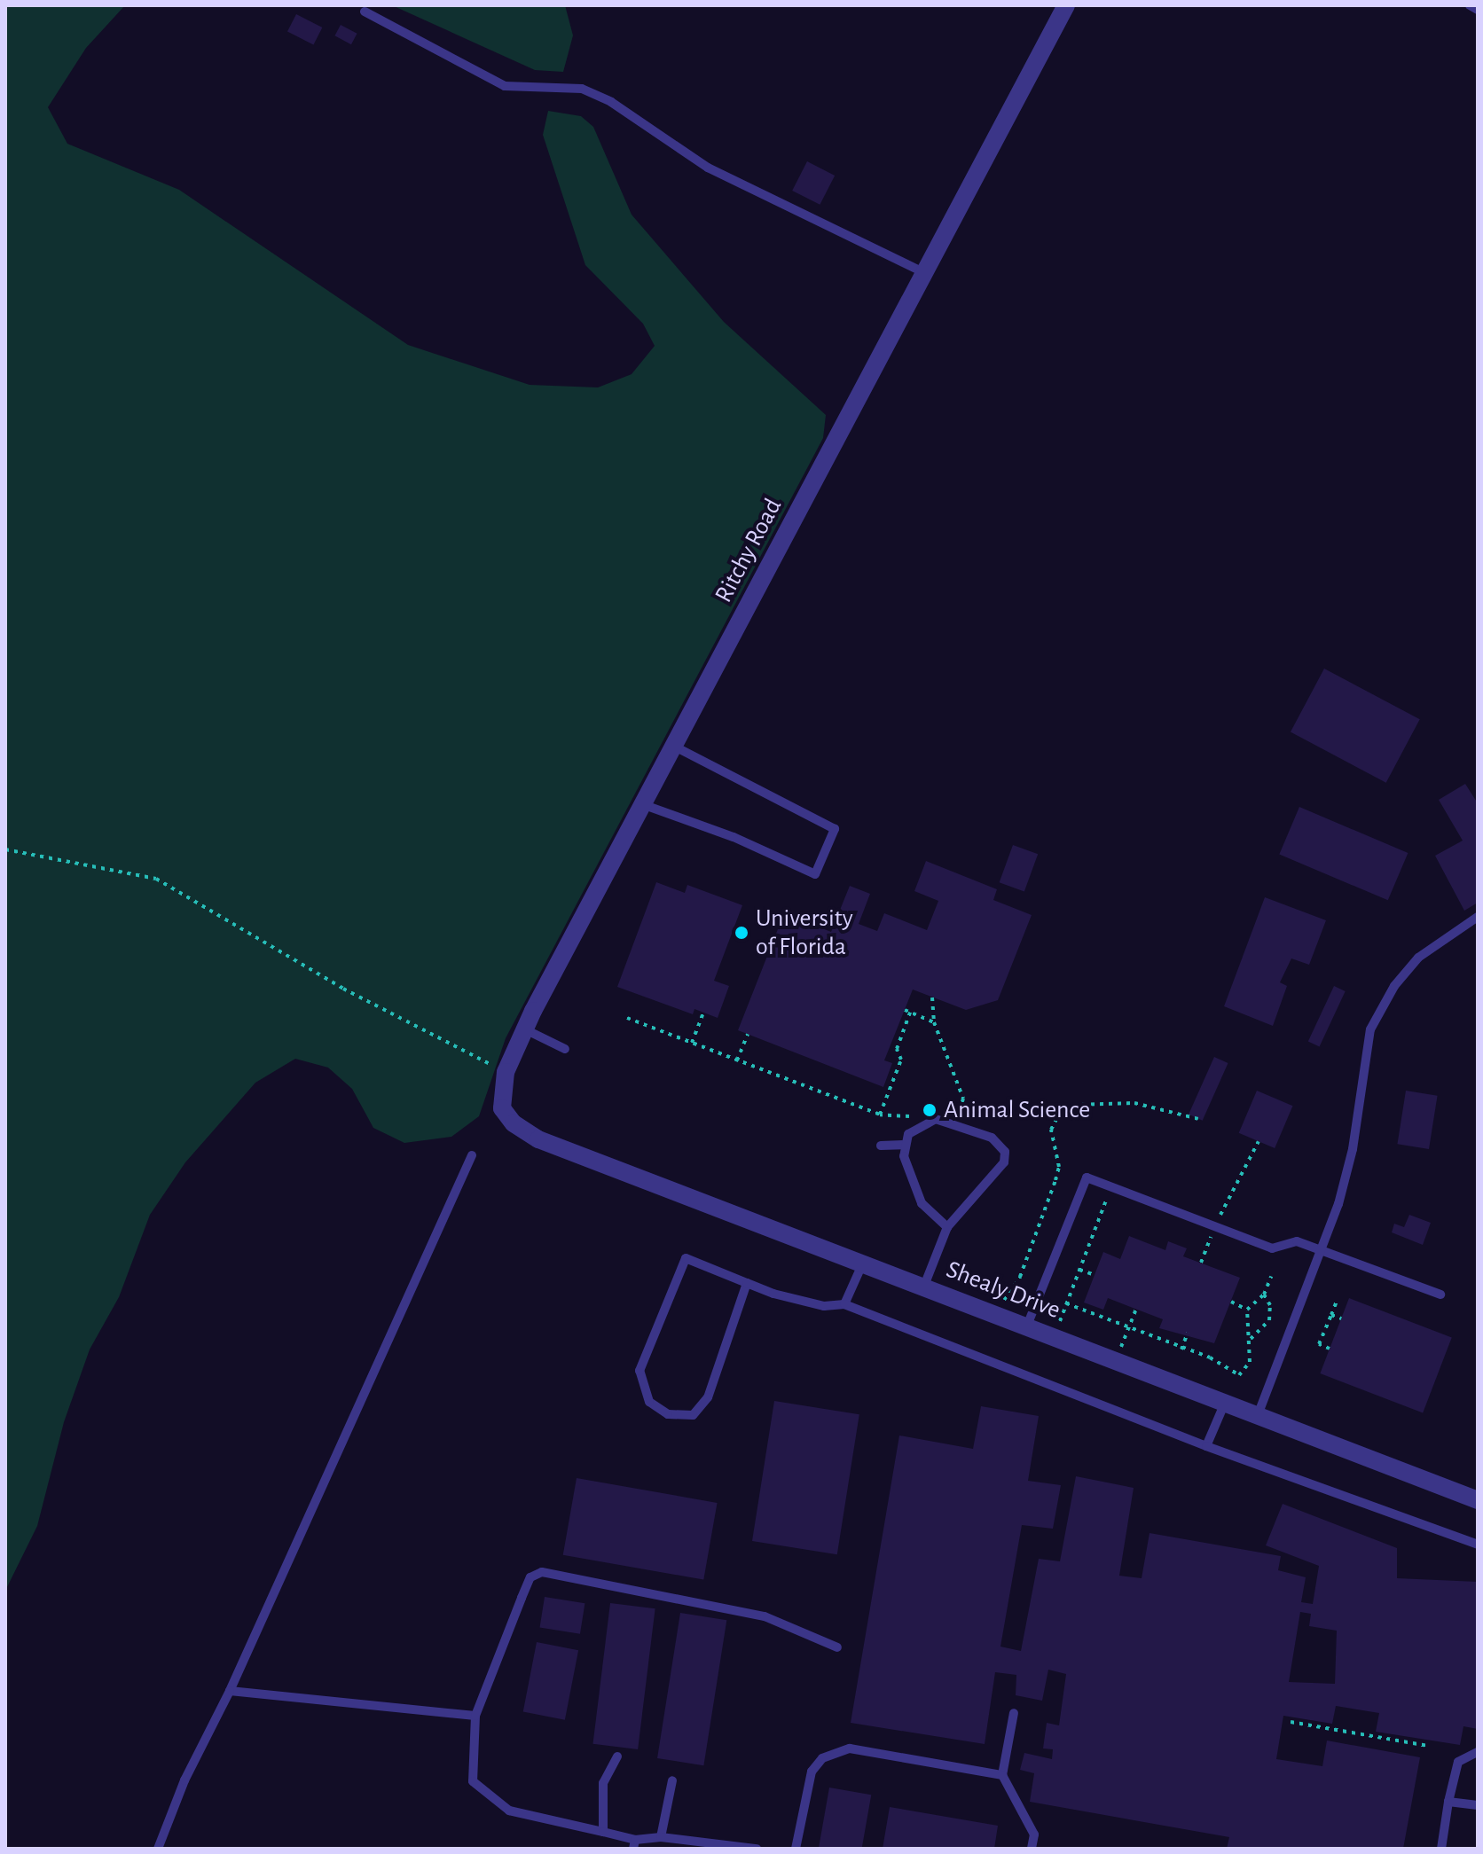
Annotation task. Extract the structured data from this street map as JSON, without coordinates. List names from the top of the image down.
{
  "streets": {
    "street": ["Ritchy Road", "Shealy Drive"]
  },
  "crossings": [
    ["Ritchy Road", "Shealy Drive"]
  ],
  "places": ["University of Florida", "Animal Science"]
}
